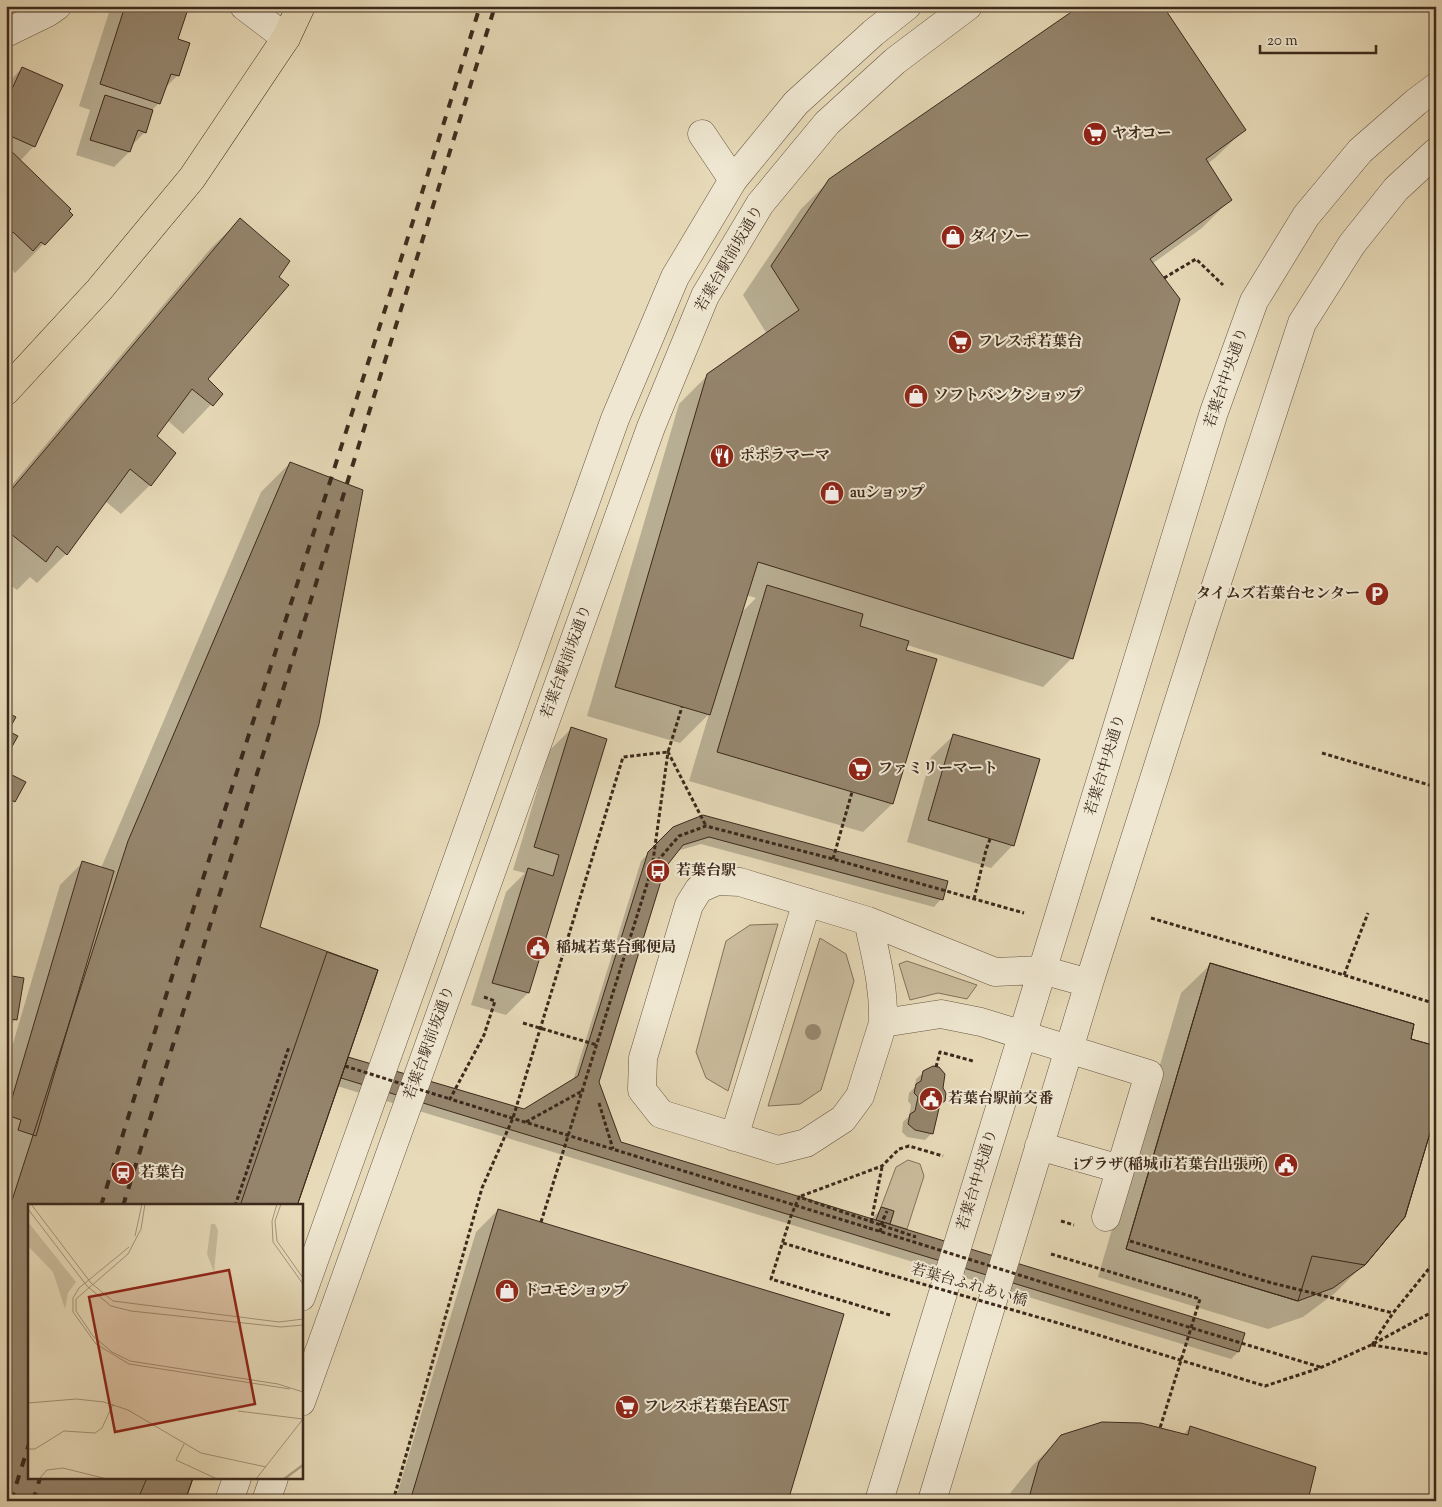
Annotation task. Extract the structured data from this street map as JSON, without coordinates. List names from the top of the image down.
{
  "streets": {
    "street": ["若葉台駅前坂通り", "若葉台中央通り"],
    "path": ["若葉台ふれあい橋"]
  },
  "places": {
    "supermarket": [
      "ヤオコー",
      "フレスポ若葉台",
      "ファミリーマート",
      "フレスポ若葉台EAST"
    ],
    "shop": [
      "ダイソー",
      "ソフトバンクショップ",
      "auショップ",
      "ドコモショップ"
    ],
    "restaurant": ["ポポラマーマ"],
    "parking": ["タイムズ若葉台センター"],
    "bus stop": ["若葉台駅"],
    "public building": ["稲城若葉台郵便局", "若葉台駅前交番", "iプラザ(稲城市若葉台出張所)"],
    "station": ["若葉台"]
  },
  "scale_bar": "20 m"
}
